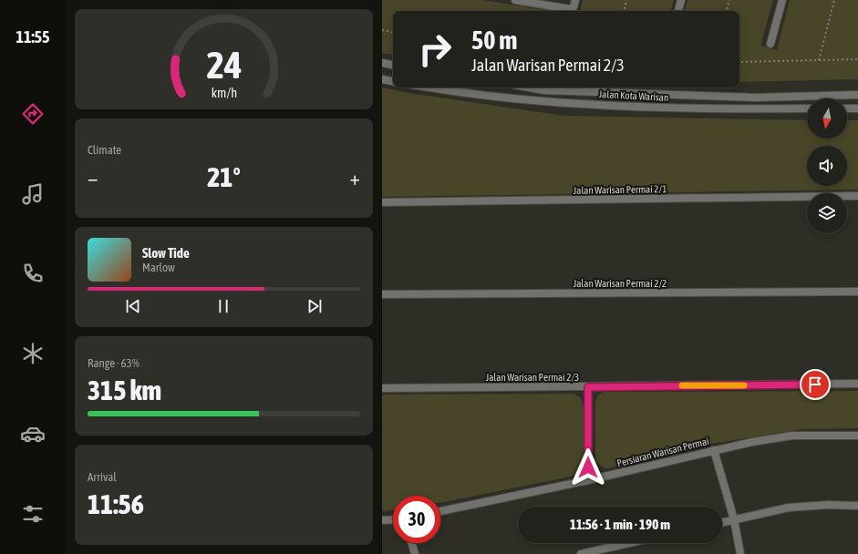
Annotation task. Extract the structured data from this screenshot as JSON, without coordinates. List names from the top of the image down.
{
  "streets": {
    "street": [
      "Jalan Kota Warisan",
      "Jalan Warisan Permai 2/1",
      "Jalan Warisan Permai 2/2",
      "Jalan Warisan Permai 2/3",
      "Persiaran Warisan Permai"
    ]
  },
  "north": "bottom",
  "page": {
    "tabs": "11:55",
    "turn": ["50 m", "Jalan Warisan Permai 2/3"],
    "tile": [
      "Climate",
      ["Range · 63%", "315 km"],
      ["Arrival", "11:56"]
    ],
    "heat": ["−", "21°", "+"],
    "song": ["Slow Tide", "Marlow"],
    "limit": "30",
    "trip": "11:56 · 1 min · 190 m",
    "gauge": ["24", "km/h"]
  }
}
